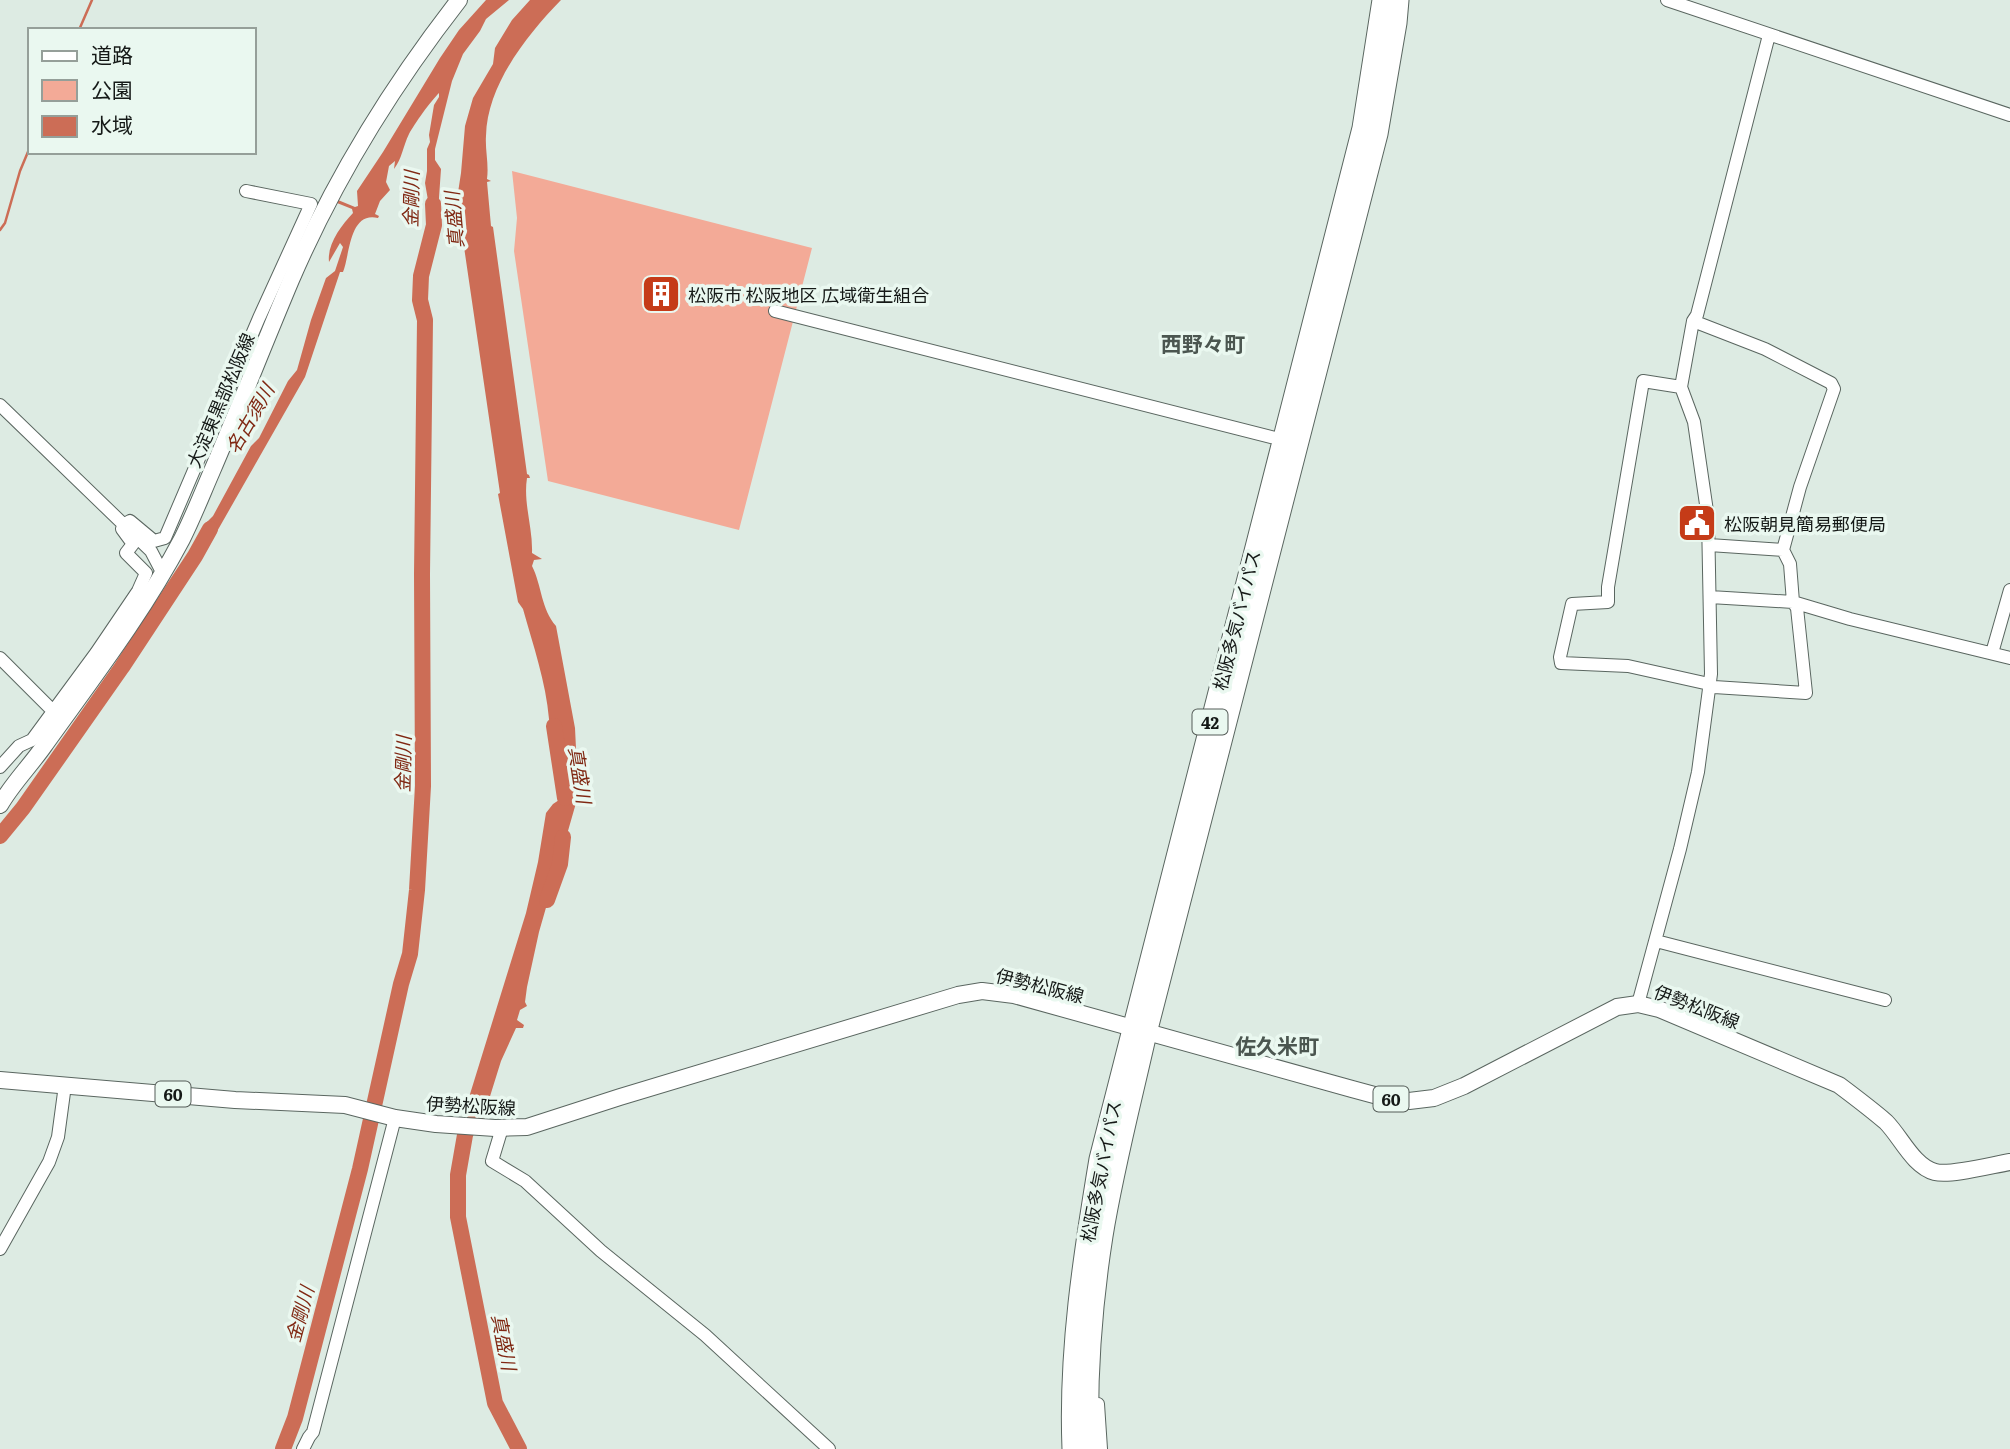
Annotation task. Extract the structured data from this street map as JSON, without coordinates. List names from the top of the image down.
{
  "streets": {
    "highway": ["松阪多気バイパス", "42"],
    "main road": ["大淀東黒部松阪線", "伊勢松阪線", "60"]
  },
  "crossings": [
    ["松阪多気バイパス", "伊勢松阪線"]
  ],
  "districts": ["西野々町", "佐久米町"],
  "water": ["金剛川", "真盛川", "名古須川"],
  "places": {
    "building": ["松阪市 松阪地区 広域衛生組合"],
    "public building": ["松阪朝見簡易郵便局"]
  },
  "legend": ["道路", "公園", "水域"]
}
